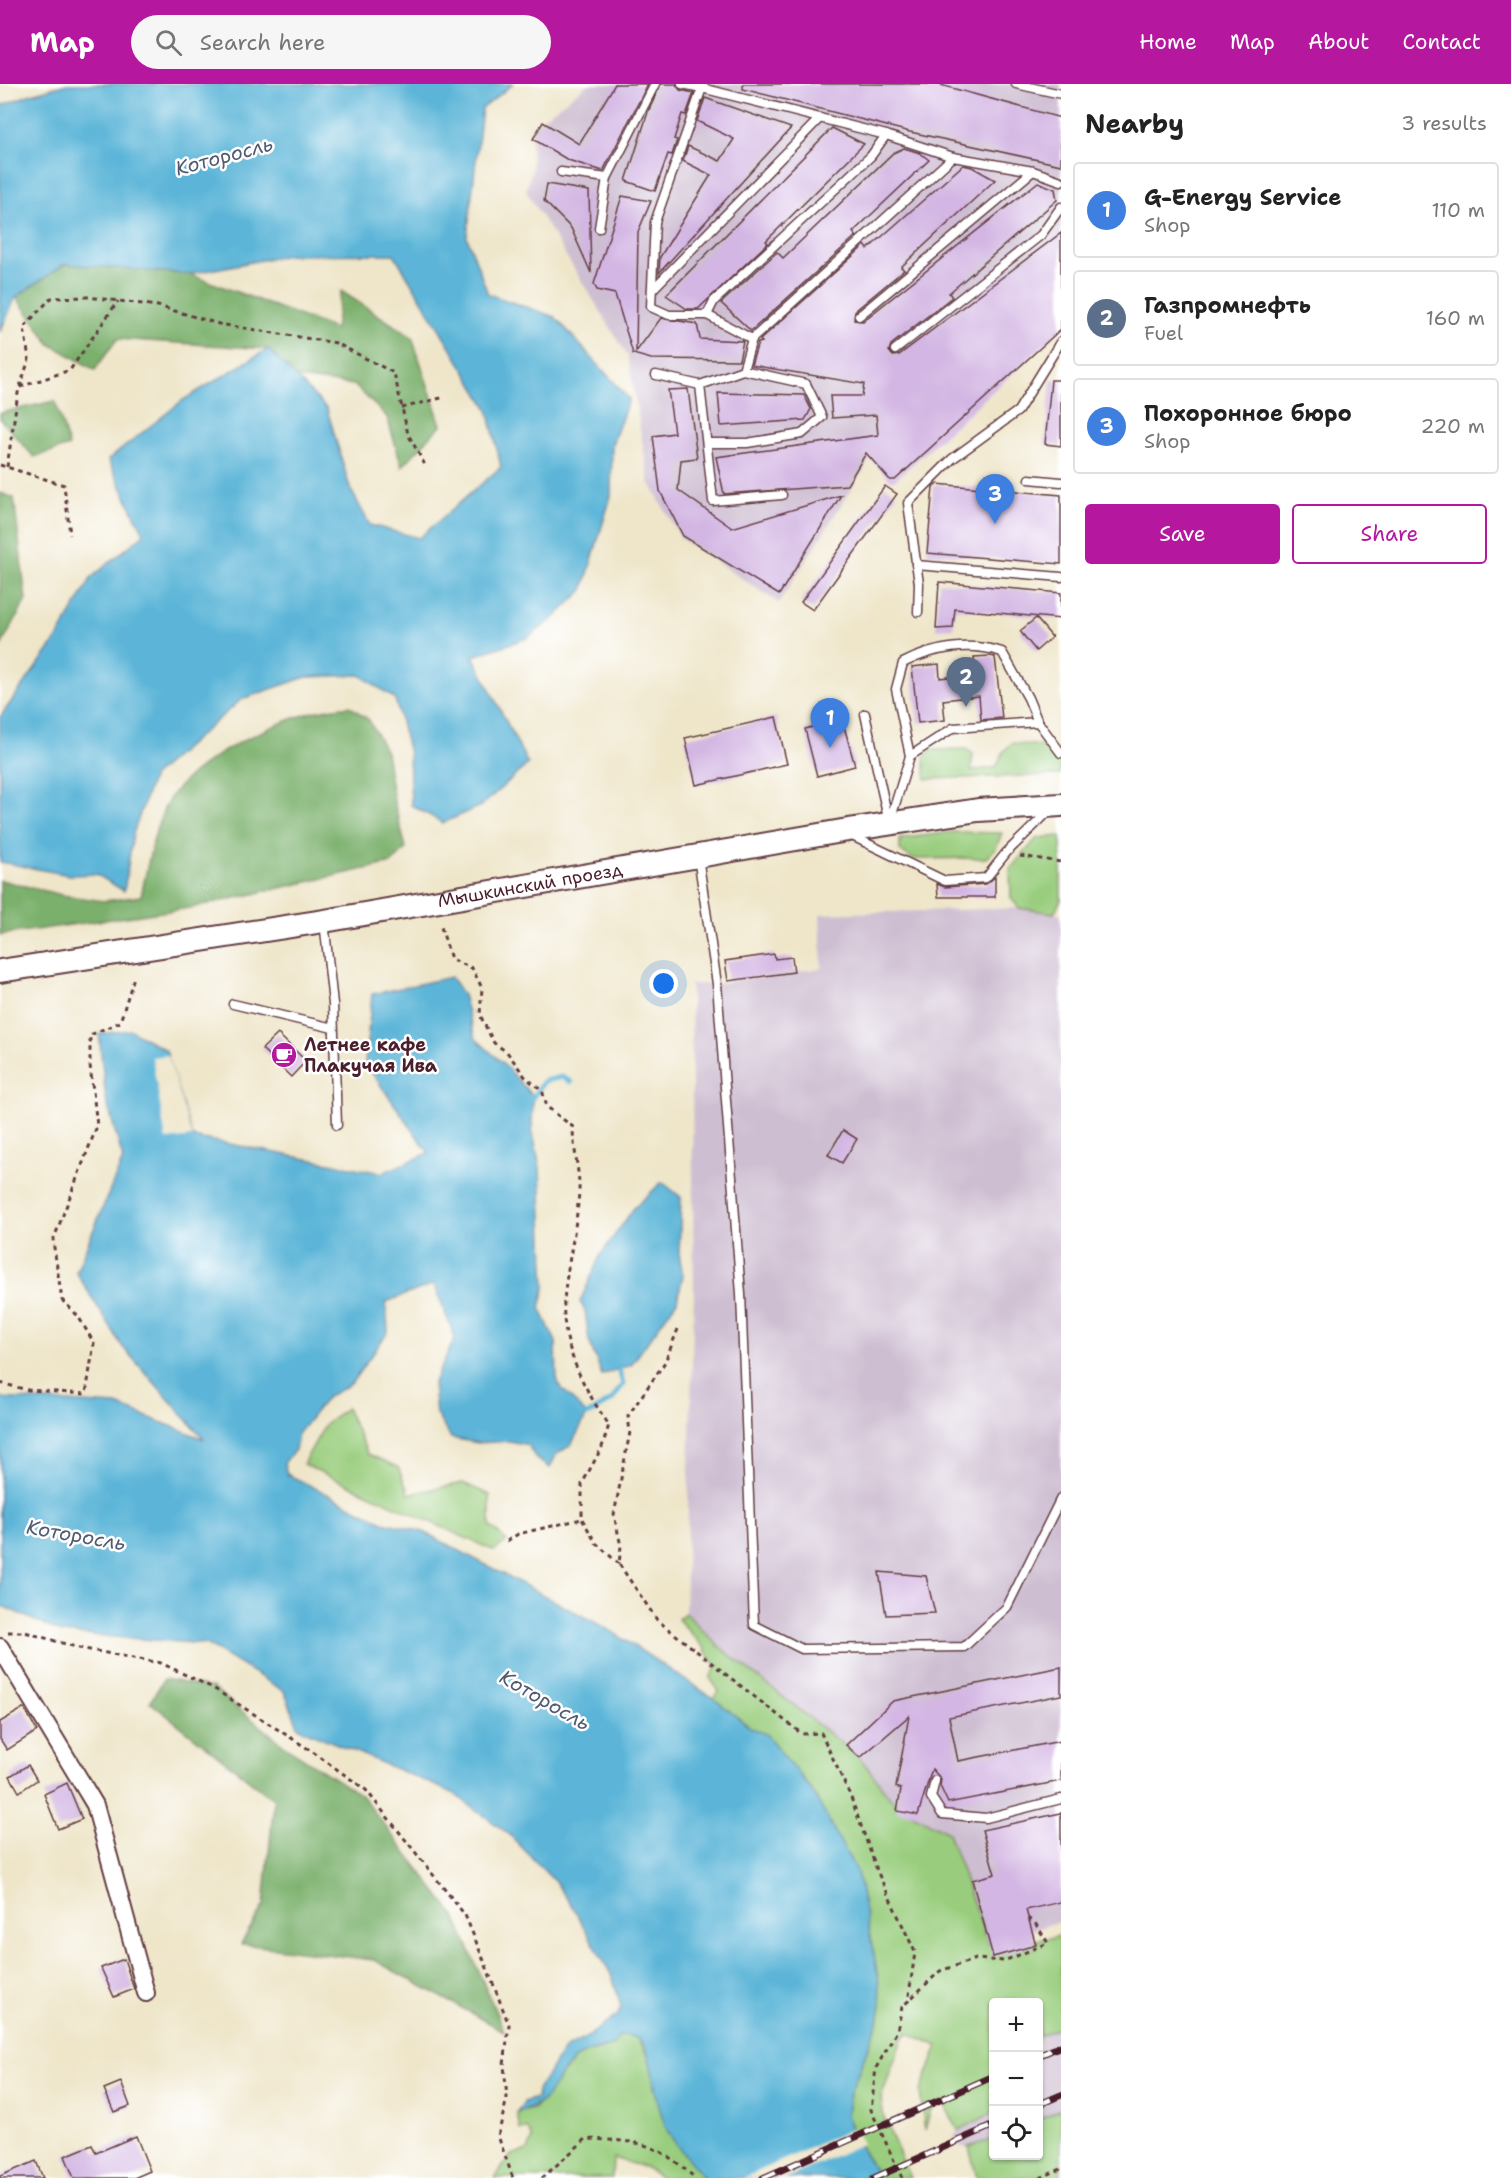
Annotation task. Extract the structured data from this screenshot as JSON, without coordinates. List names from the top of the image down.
{
  "streets": {
    "main road": ["Мышкинский проезд"]
  },
  "water": ["Которосль"],
  "places": {
    "cafe": ["Летнее кафе Плакучая Ива"]
  },
  "page": {
    "header": "Map",
    "search": "Search here",
    "nav": [
      "Home",
      "Map",
      "About",
      "Contact"
    ],
    "heading": ["Nearby", "3 results"],
    "list": [
      {
        "mark": "1",
        "name": "G-Energy Service",
        "note": "Shop",
        "value": "110 m"
      },
      {
        "mark": "2",
        "name": "Газпромнефть",
        "note": "Fuel",
        "value": "160 m"
      },
      {
        "mark": "3",
        "name": "Похоронное бюро",
        "note": "Shop",
        "value": "220 m"
      }
    ],
    "pins": ["3", "2", "1"],
    "buttons": ["Save", "Share"],
    "map_buttons": ["+", "−"]
  }
}
